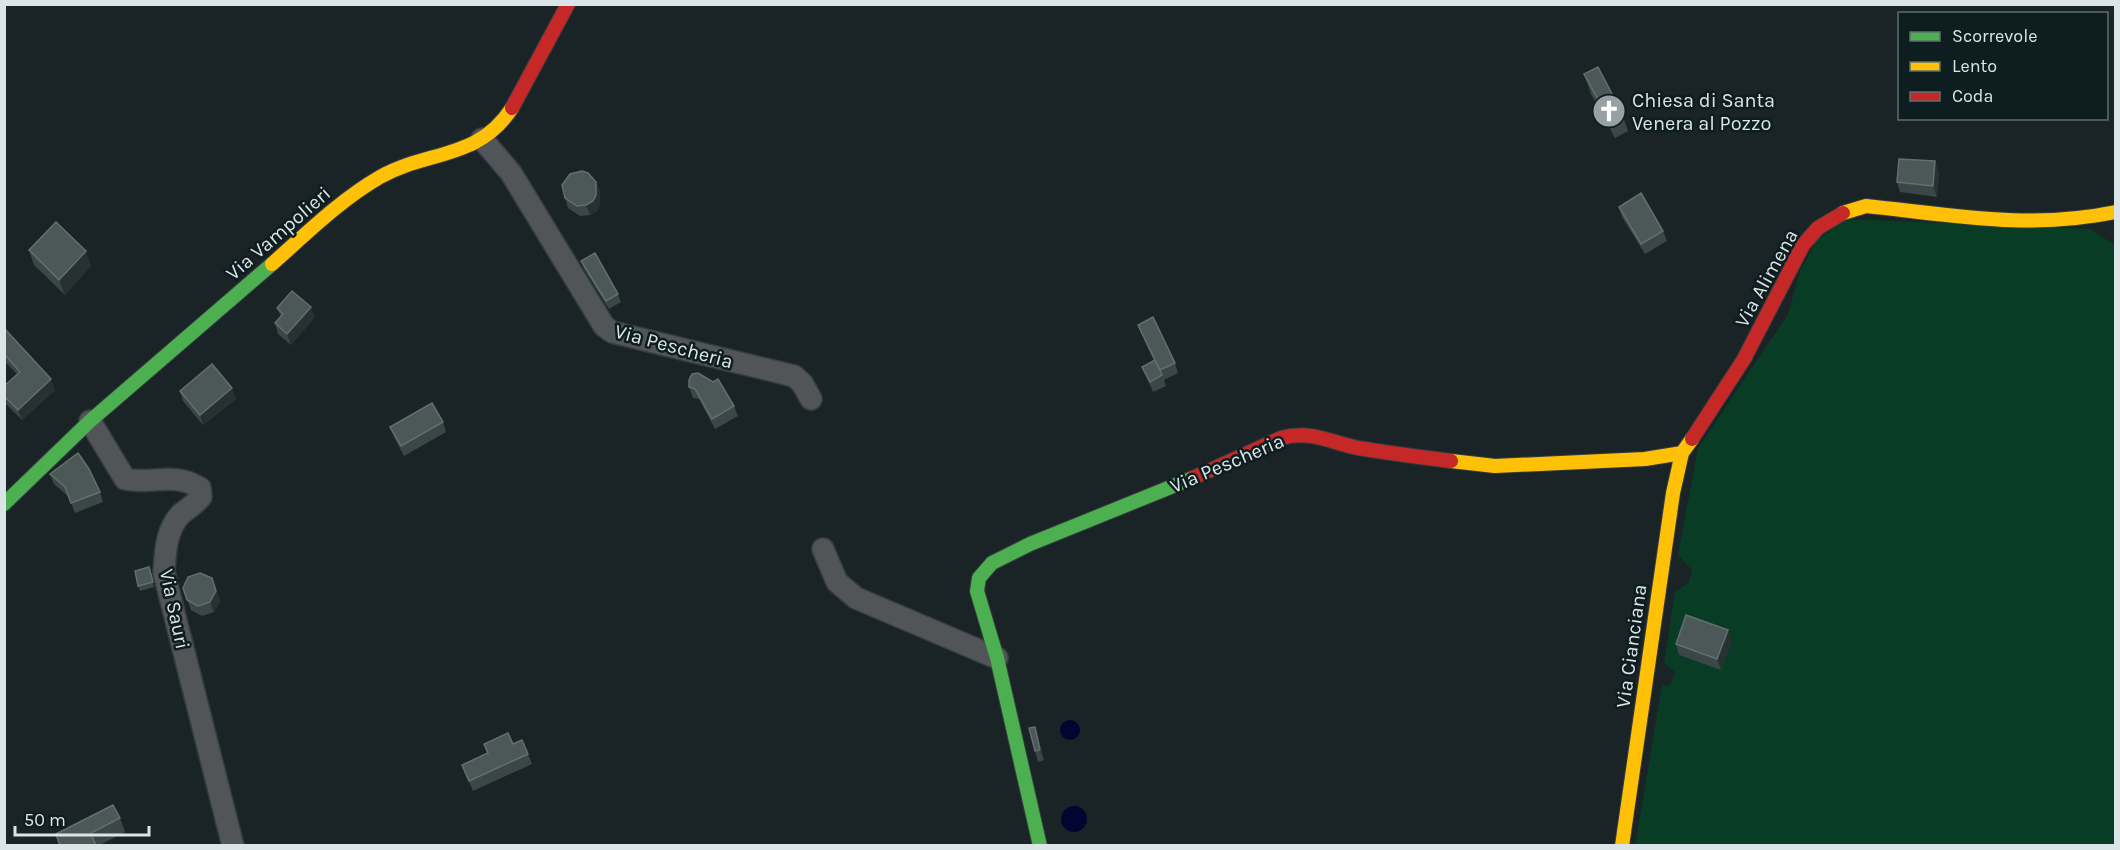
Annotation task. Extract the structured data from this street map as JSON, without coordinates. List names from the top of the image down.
{
  "streets": {
    "street": [
      "Via Vampolieri",
      "Via Alimena",
      "Via Pescheria",
      "Via Sauri",
      "Via Cianciana"
    ]
  },
  "crossings": [
    ["Via Vampolieri", "Via Pescheria"],
    ["Via Vampolieri", "Via Sauri"],
    ["Via Alimena", "Via Pescheria"],
    ["Via Alimena", "Via Cianciana"],
    ["Via Pescheria", "Via Cianciana"]
  ],
  "places": {
    "church": ["Chiesa di Santa Venera al Pozzo"]
  },
  "legend": ["Scorrevole", "Lento", "Coda"],
  "scale_bar": "50 m"
}
